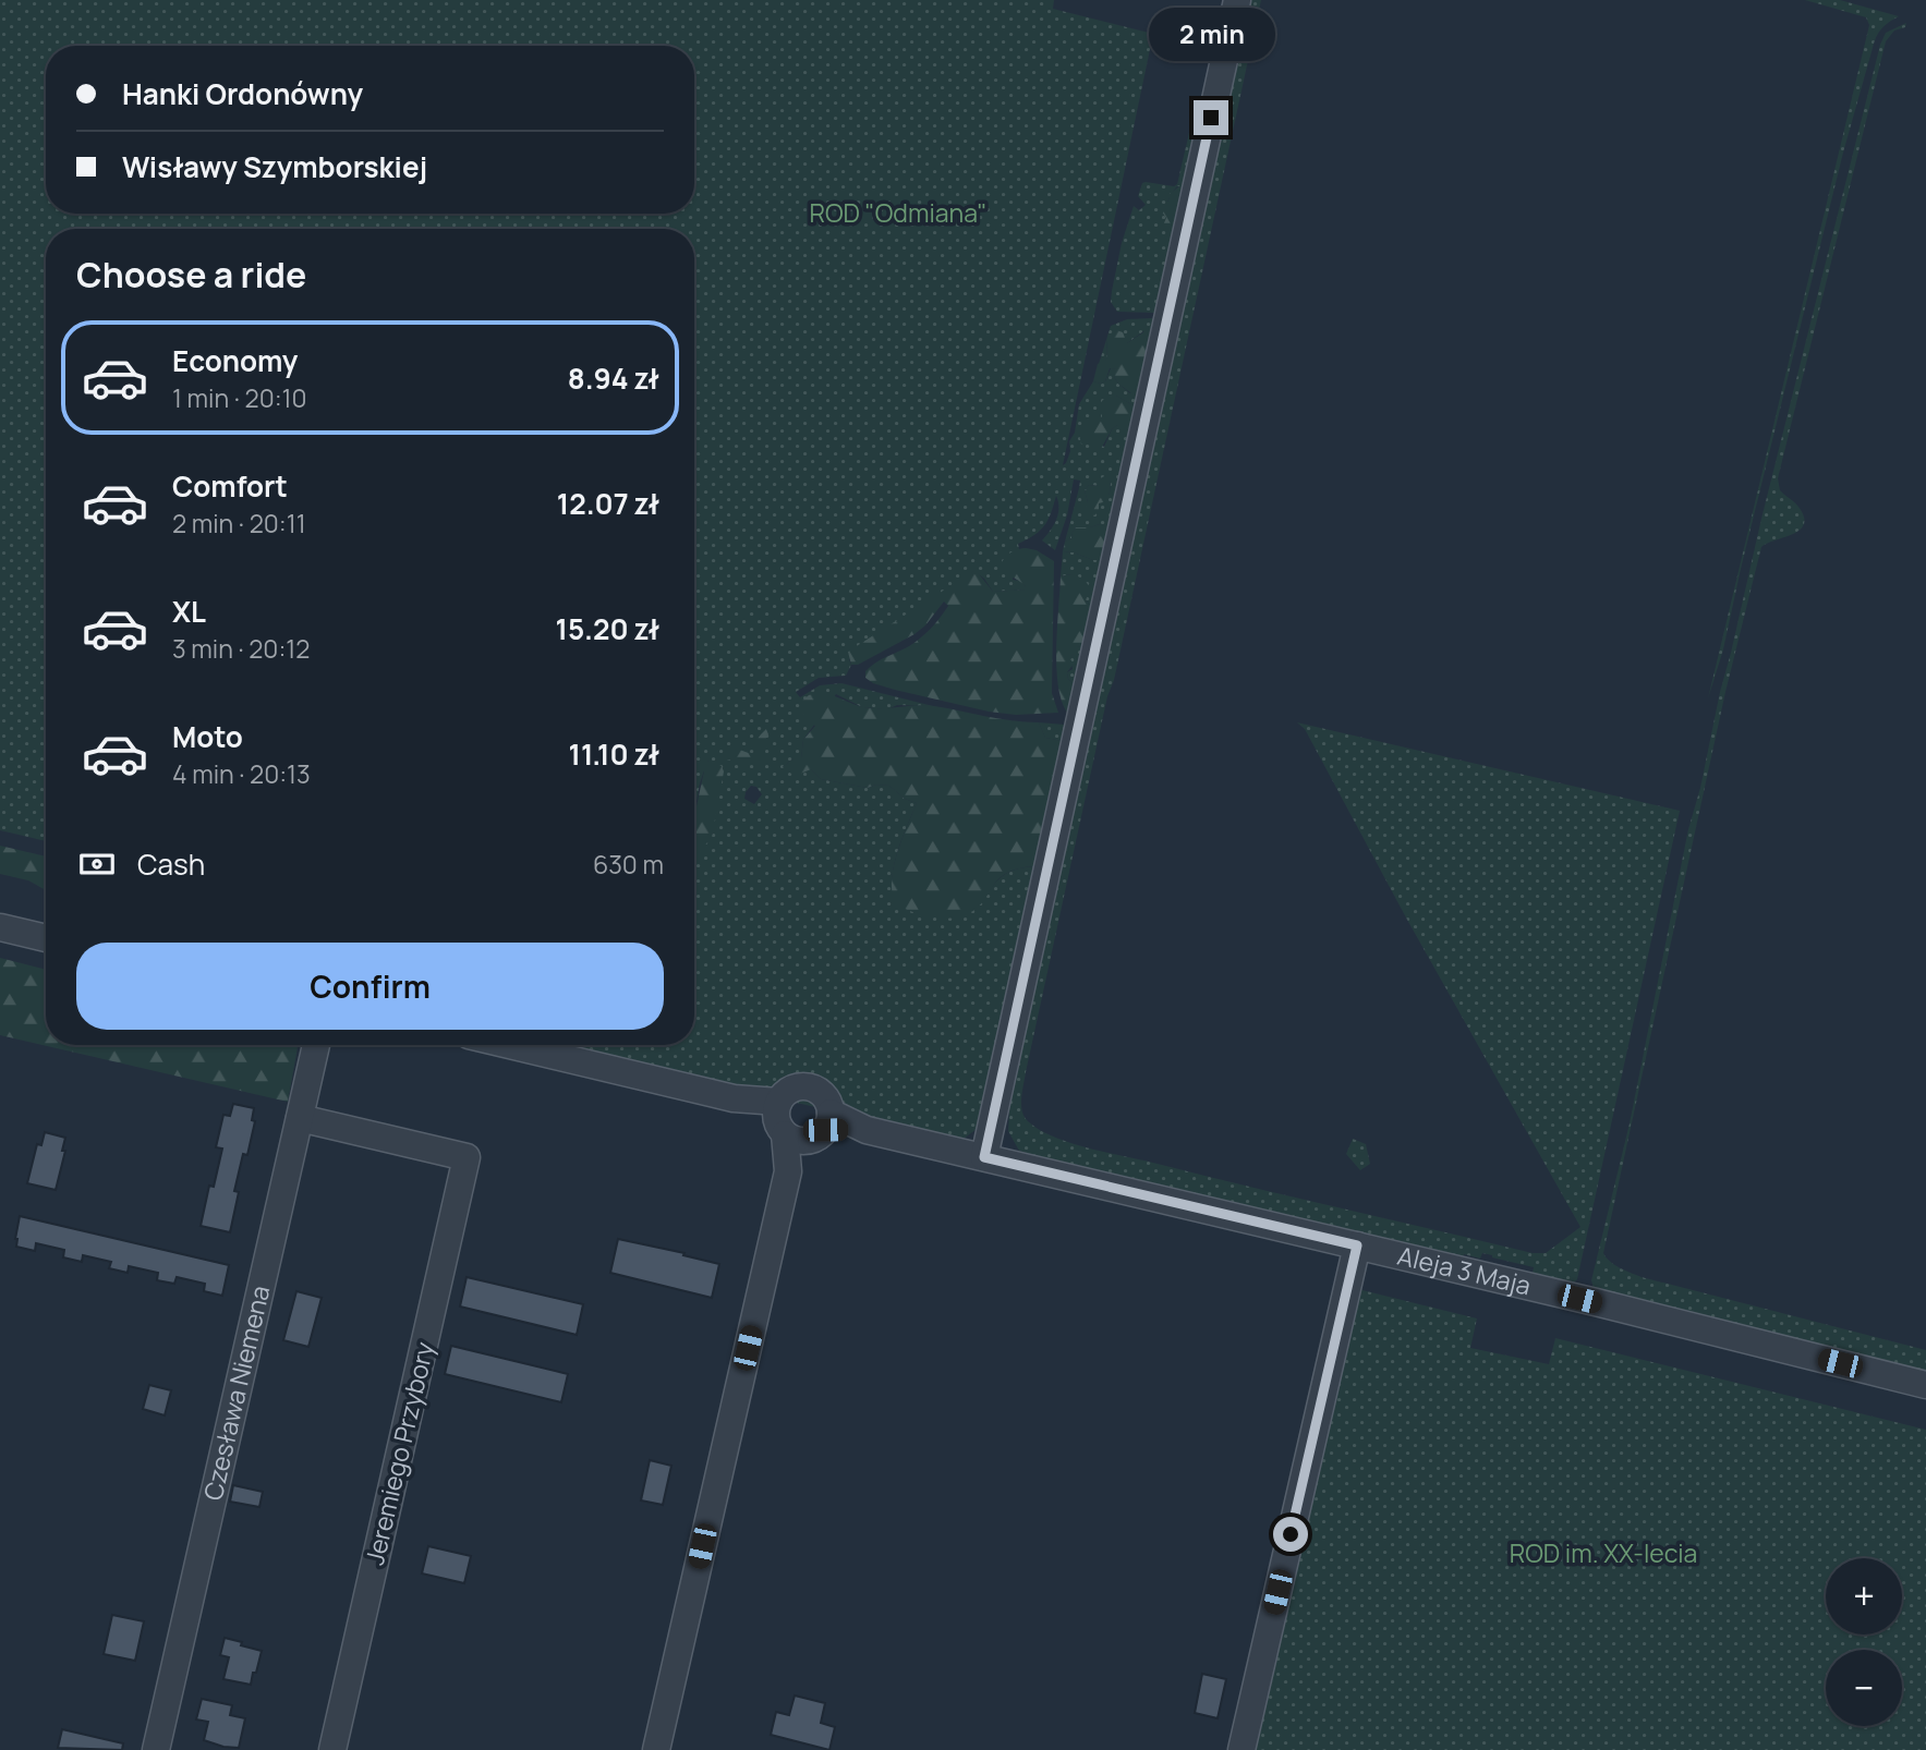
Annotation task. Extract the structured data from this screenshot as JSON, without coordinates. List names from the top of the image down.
{
  "streets": {
    "street": ["Aleja 3 Maja", "Czesława Niemena", "Jeremiego Przybory"]
  },
  "crossings": [
    ["Czesława Niemena", "Jeremiego Przybory"]
  ],
  "parks": ["ROD \"Odmiana\"", "ROD im. XX-lecia"],
  "page": {
    "bubble": "2 min",
    "banner": ["Hanki Ordonówny", "Wisławy Szymborskiej"],
    "heading": "Choose a ride",
    "list": [
      {
        "name": "Economy",
        "note": "1 min · 20:10",
        "value": "8.94 zł"
      },
      {
        "name": "Comfort",
        "note": "2 min · 20:11",
        "value": "12.07 zł"
      },
      {
        "name": "XL",
        "note": "3 min · 20:12",
        "value": "15.20 zł"
      },
      {
        "name": "Moto",
        "note": "4 min · 20:13",
        "value": "11.10 zł"
      }
    ],
    "pay": ["Cash", "630 m"],
    "buttons": "Confirm",
    "map_buttons": ["+", "−"]
  }
}
